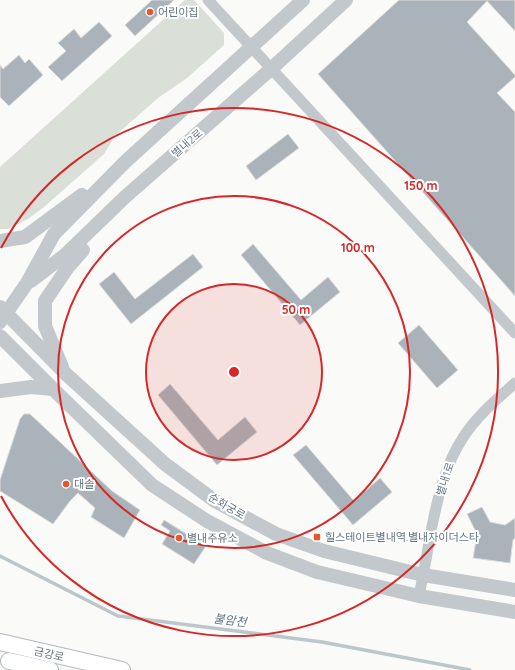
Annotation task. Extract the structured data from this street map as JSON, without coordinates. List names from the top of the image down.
{
  "streets": {
    "main road": ["금강로"],
    "street": ["별내2로", "별내1로", "순화궁로"]
  },
  "crossings": [
    ["별내2로", "순화궁로"],
    ["별내1로", "순화궁로"]
  ],
  "water": ["불암천"],
  "places": {
    "other": ["어린이집", "대솔", "별내주유소"],
    "transit": ["힐스테이트별내역.별내자이더스타"]
  },
  "rings": ["150 m", "100 m", "50 m"]
}
